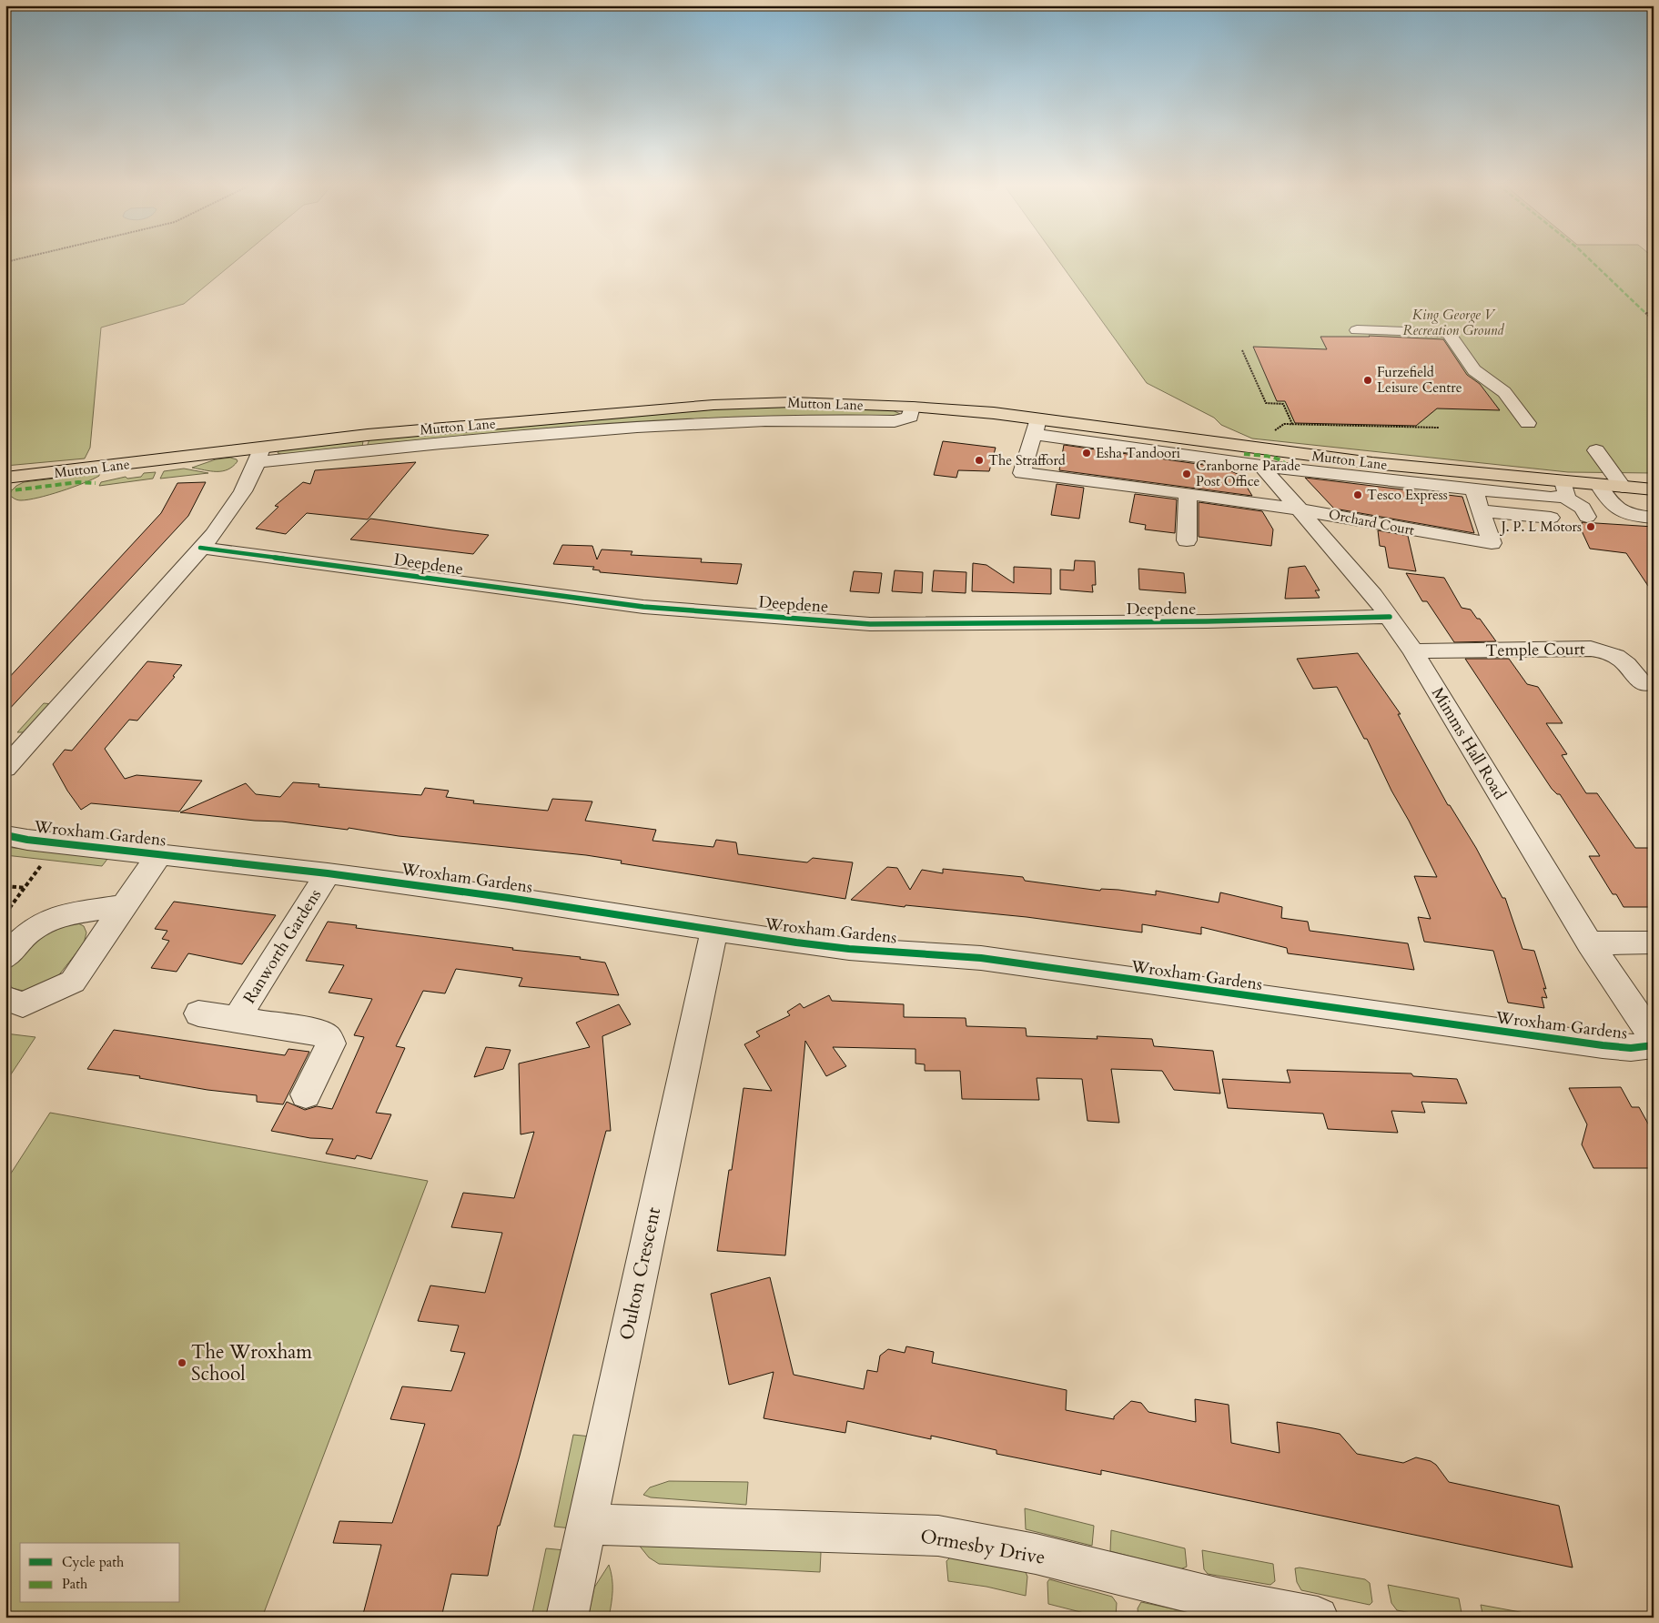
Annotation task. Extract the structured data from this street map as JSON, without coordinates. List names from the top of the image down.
{
  "streets": {
    "main road": ["Mutton Lane"],
    "street": [
      "Orchard Court",
      "Deepdene",
      "Temple Court",
      "Mimms Hall Road",
      "Wroxham Gardens",
      "Ranworth Gardens",
      "Oulton Crescent",
      "Ormesby Drive"
    ]
  },
  "crossings": [
    ["Mutton Lane", "Orchard Court"],
    ["Orchard Court", "Mimms Hall Road"],
    ["Deepdene", "Mimms Hall Road"],
    ["Temple Court", "Mimms Hall Road"],
    ["Wroxham Gardens", "Ranworth Gardens"],
    ["Wroxham Gardens", "Oulton Crescent"],
    ["Oulton Crescent", "Ormesby Drive"]
  ],
  "parks": ["King George V Recreation Ground"],
  "places": [
    "Furzefield Leisure Centre",
    "Esha Tandoori",
    "The Strafford",
    "Cranborne Parade Post Office",
    "Tesco Express",
    "J. P. L Motors",
    "The Wroxham School"
  ],
  "legend": ["Cycle path", "Path"]
}
